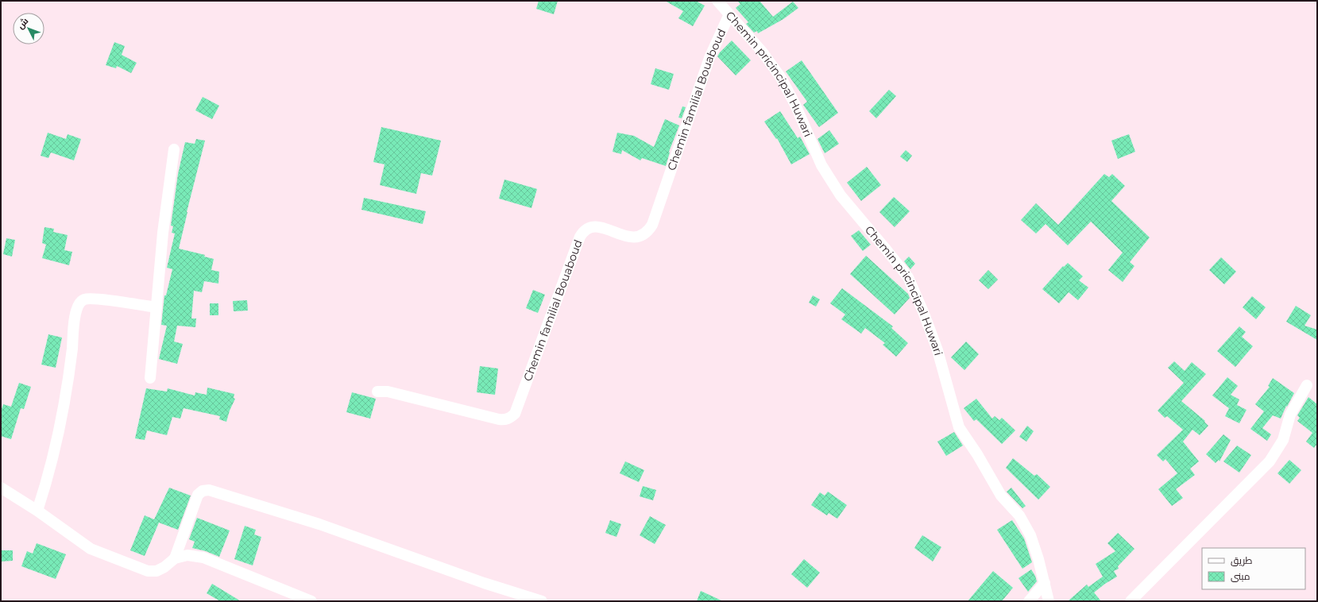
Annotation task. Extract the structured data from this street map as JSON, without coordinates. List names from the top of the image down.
{
  "streets": {
    "street": ["Chemin pricincipal Huwari", "Chemin familial Bouaboud"]
  },
  "crossings": [
    ["Chemin pricincipal Huwari", "Chemin familial Bouaboud"]
  ],
  "legend": ["طريق", "مبنى"],
  "north": "top left"
}
